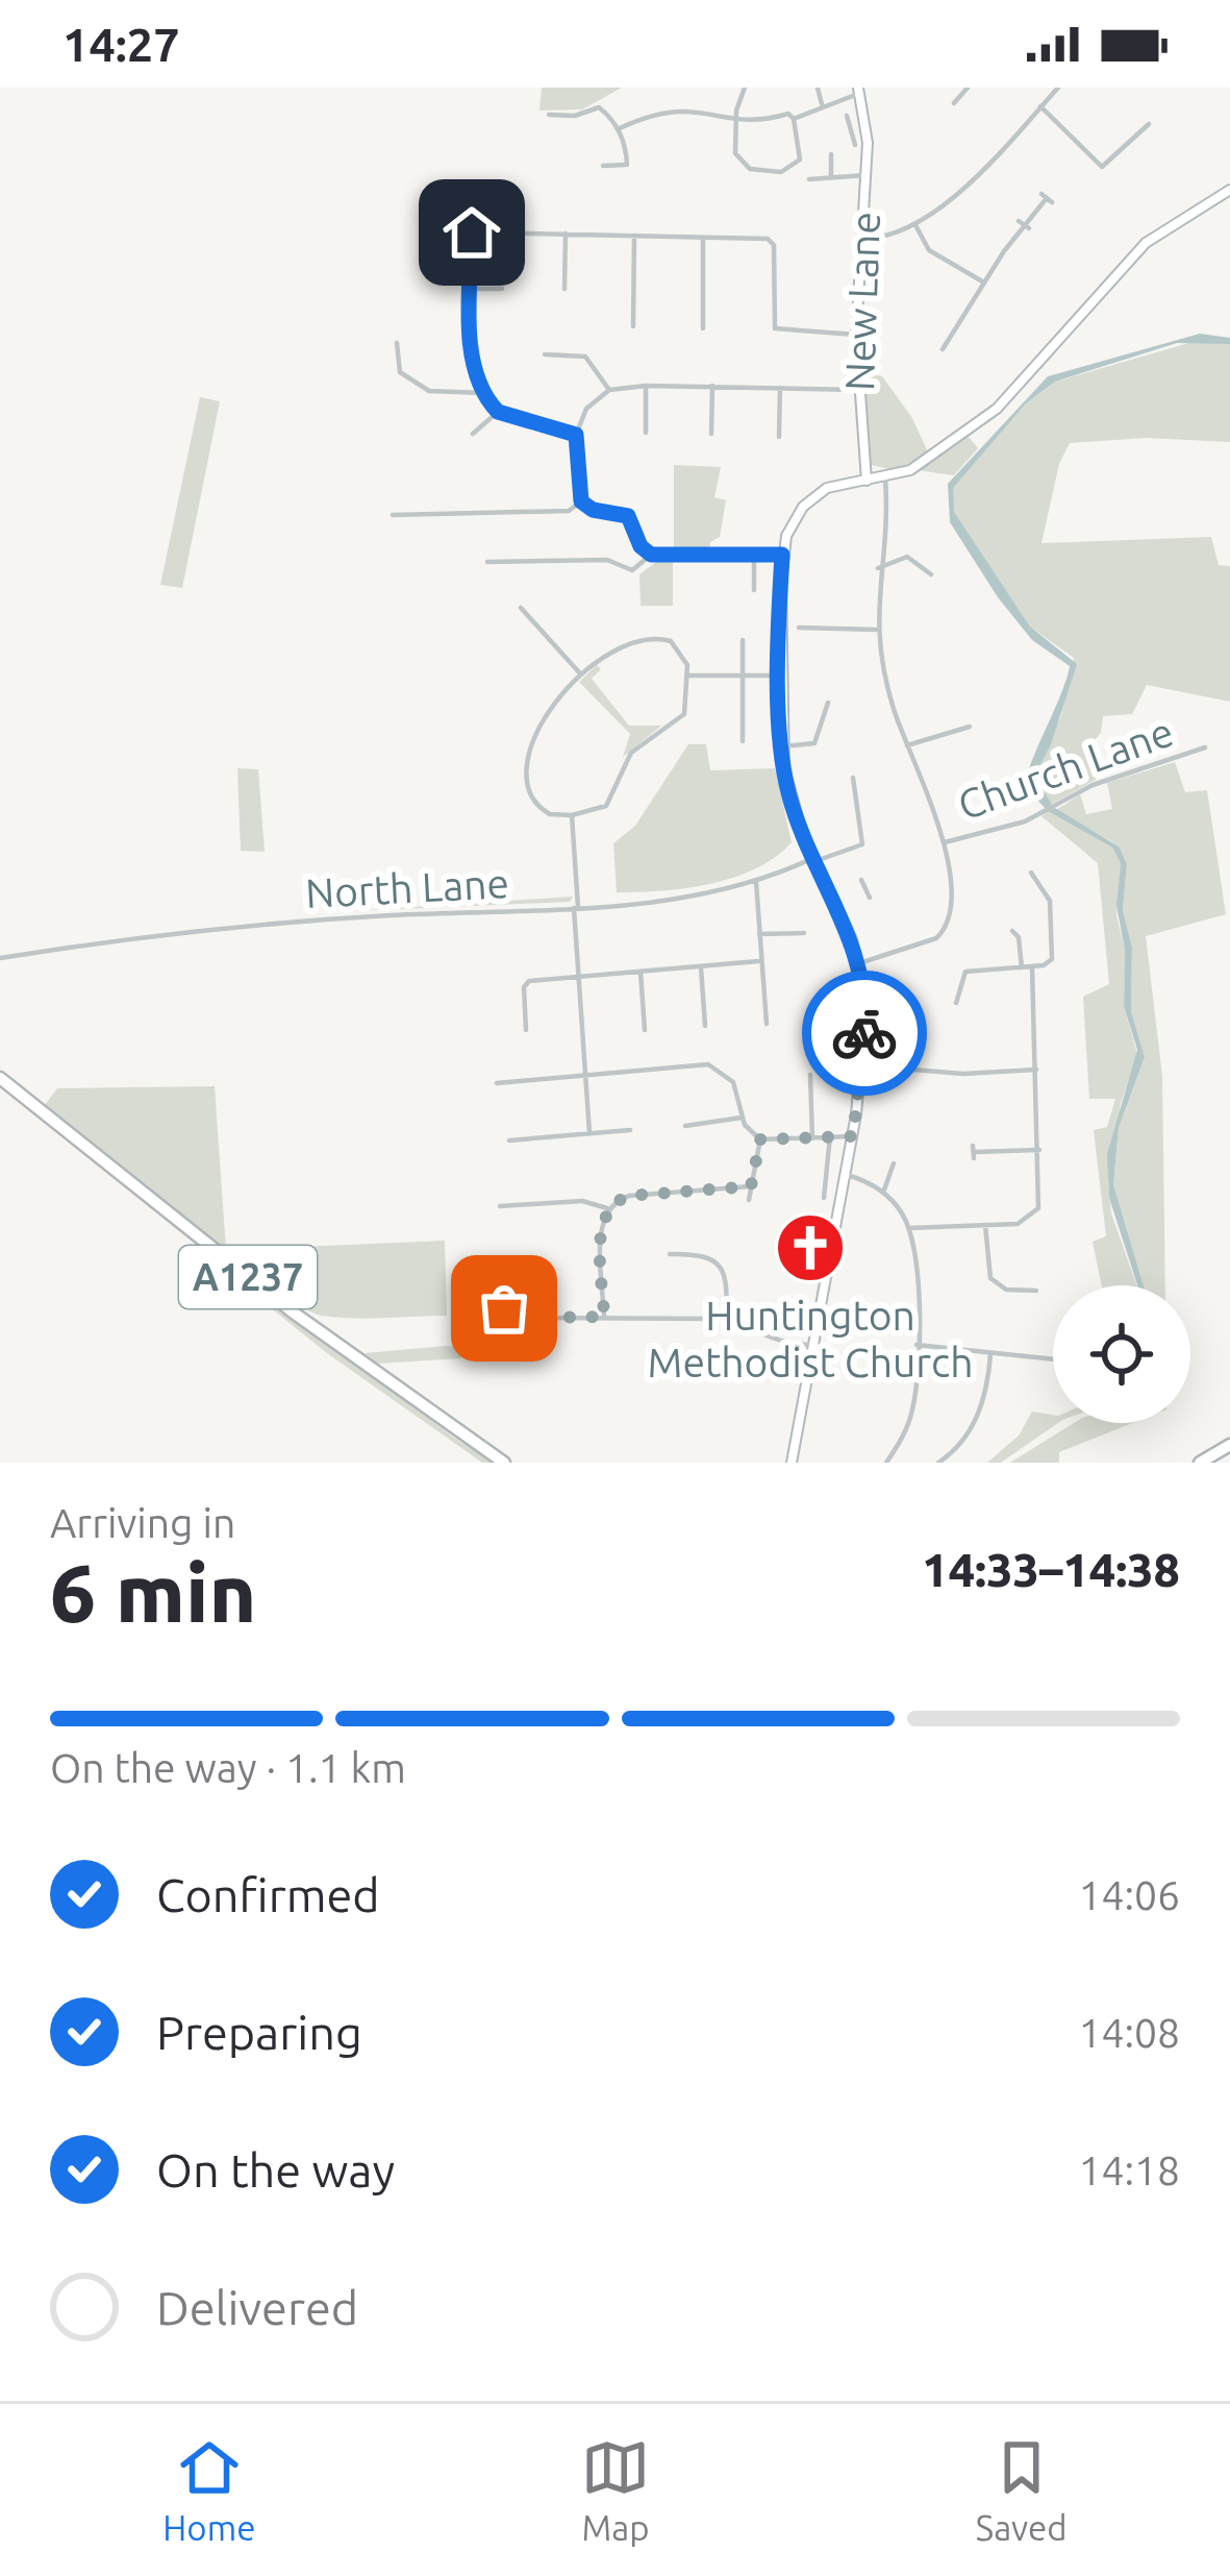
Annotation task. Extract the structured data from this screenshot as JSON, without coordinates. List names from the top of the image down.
{
  "streets": {
    "highway": ["A1237"],
    "street": ["New Lane", "Church Lane", "North Lane"]
  },
  "places": {
    "church": ["Huntington Methodist Church"]
  },
  "page": {
    "status": "14:27",
    "heading": ["6 min", "Arriving in", "14:33–14:38"],
    "bar": "On the way · 1.1 km",
    "list": [
      ["Confirmed", "14:06"],
      ["Preparing", "14:08"],
      ["On the way", "14:18"],
      "Delivered"
    ],
    "tabs": ["Home", "Map", "Saved"]
  }
}
